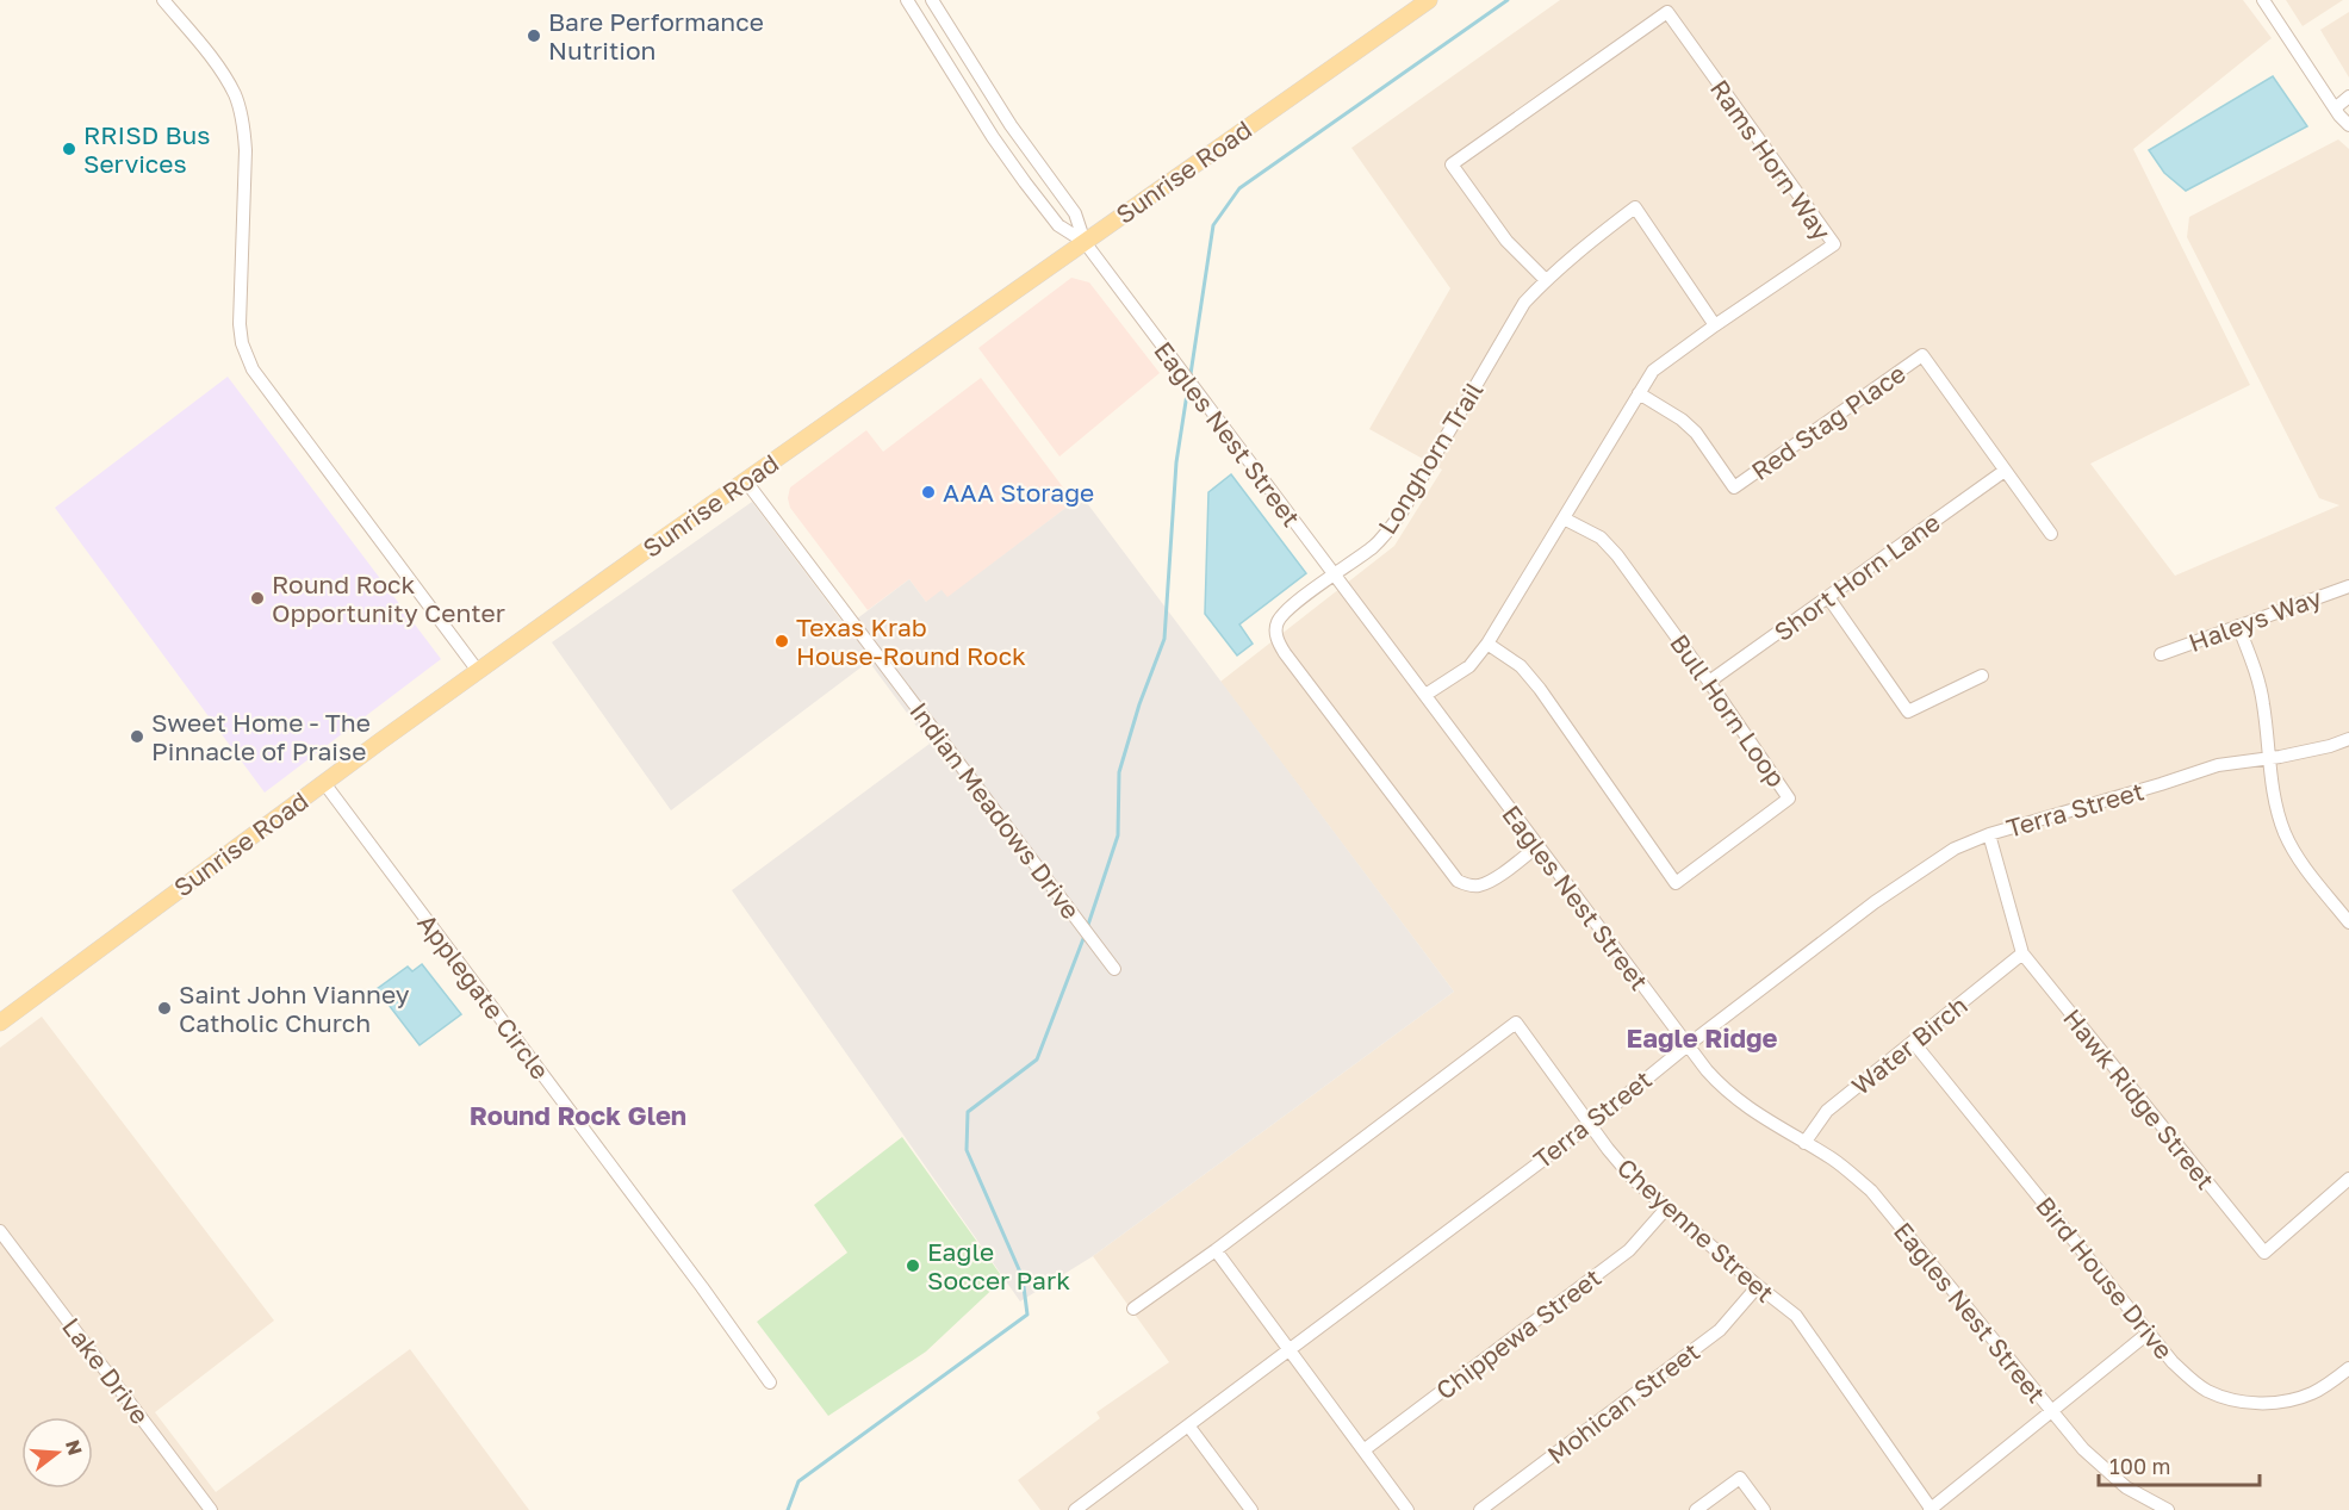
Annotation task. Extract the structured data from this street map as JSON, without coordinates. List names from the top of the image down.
{
  "streets": {
    "main road": ["Sunrise Road"],
    "street": [
      "Rams Horn Way",
      "Red Stag Place",
      "Eagles Nest Street",
      "Longhorn Trail",
      "Short Horn Lane",
      "Haleys Way",
      "Bull Horn Loop",
      "Terra Street",
      "Indian Meadows Drive",
      "Applegate Circle",
      "Water Birch",
      "Hawk Ridge Street",
      "Cheyenne Street",
      "Bird House Drive",
      "Chippewa Street",
      "Lake Drive",
      "Mohican Street"
    ]
  },
  "crossings": [
    ["Rams Horn Way", "Red Stag Place"],
    ["Rams Horn Way", "Eagles Nest Street"],
    ["Rams Horn Way", "Longhorn Trail"],
    ["Rams Horn Way", "Bull Horn Loop"],
    ["Sunrise Road", "Eagles Nest Street"],
    ["Sunrise Road", "Indian Meadows Drive"],
    ["Sunrise Road", "Applegate Circle"],
    ["Red Stag Place", "Short Horn Lane"],
    ["Eagles Nest Street", "Longhorn Trail"],
    ["Eagles Nest Street", "Terra Street"],
    ["Eagles Nest Street", "Water Birch"],
    ["Short Horn Lane", "Bull Horn Loop"],
    ["Terra Street", "Hawk Ridge Street"],
    ["Terra Street", "Cheyenne Street"],
    ["Water Birch", "Hawk Ridge Street"],
    ["Water Birch", "Bird House Drive"],
    ["Cheyenne Street", "Chippewa Street"],
    ["Cheyenne Street", "Mohican Street"]
  ],
  "districts": ["Eagle Ridge", "Round Rock Glen"],
  "places": [
    "Bare Performance Nutrition",
    "RRISD Bus Services",
    "AAA Storage",
    "Round Rock Opportunity Center",
    "Texas Krab House-Round Rock",
    "Sweet Home - The Pinnacle of Praise",
    "Saint John Vianney Catholic Church",
    "Eagle Soccer Park"
  ],
  "scale_bar": "100 m",
  "north": "right"
}
